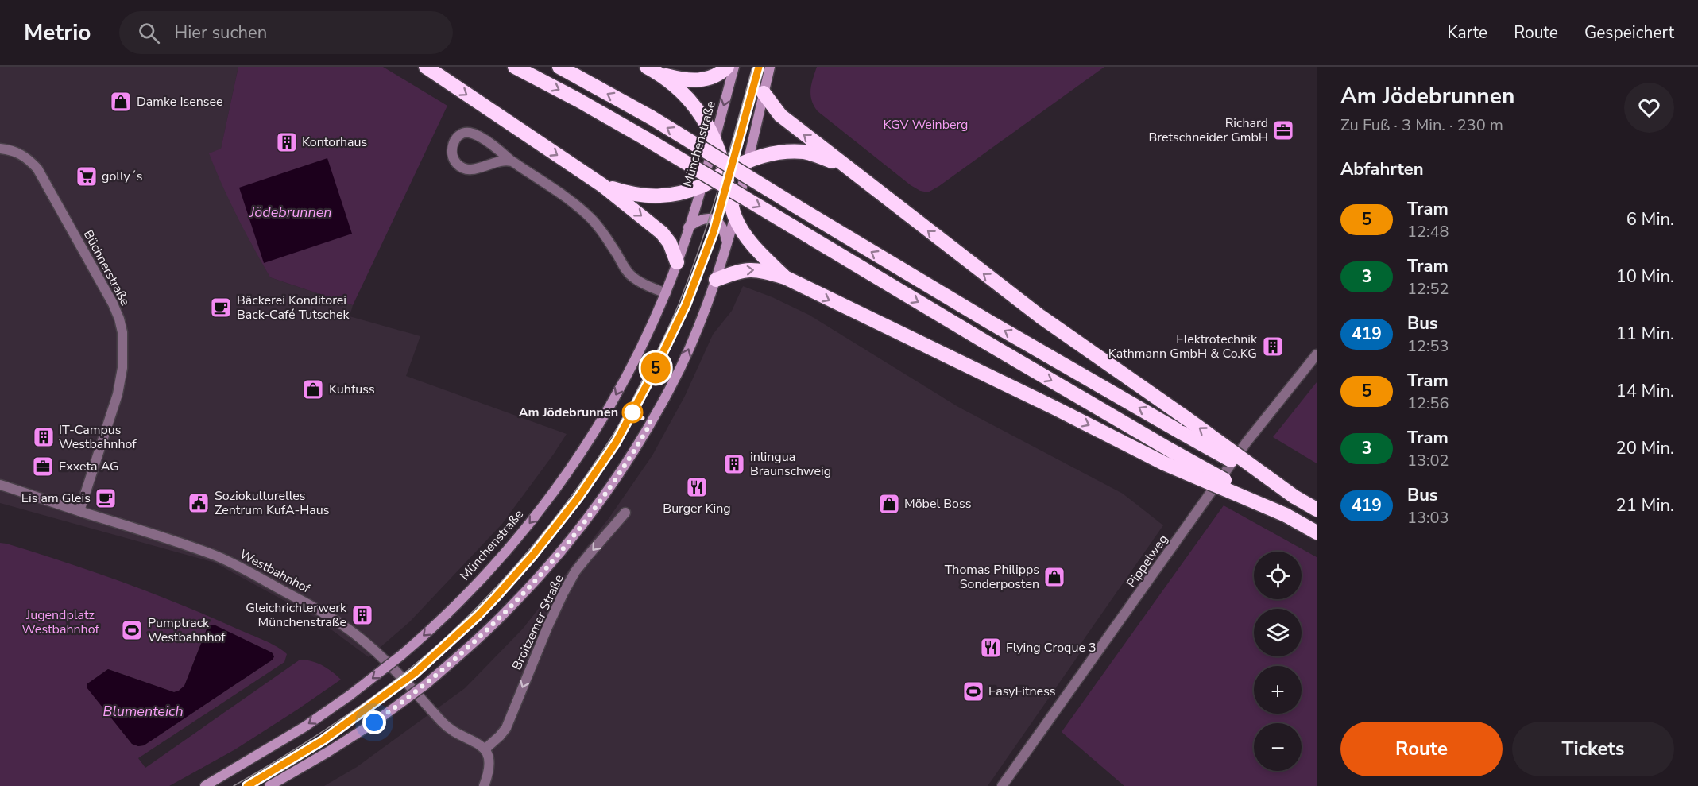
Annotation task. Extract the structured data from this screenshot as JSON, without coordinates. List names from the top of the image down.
{
  "streets": {
    "main road": ["Münchenstraße"],
    "street": [
      "Büchnerstraße",
      "Pippelweg",
      "Westbahnhof",
      "Broitzemer Straße"
    ]
  },
  "crossings": [
    ["Büchnerstraße", "Westbahnhof"],
    ["Westbahnhof", "Broitzemer Straße"]
  ],
  "one_way": ["Broitzemer Straße"],
  "water": ["Jödebrunnen", "Blumenteich"],
  "parks": ["KGV Weinberg", "Jugendplatz Westbahnhof"],
  "places": {
    "shop": [
      "Damke Isensee",
      "Kuhfuss",
      "Möbel Boss",
      "Thomas Philipps Sonderposten"
    ],
    "office": ["Richard Bretschneider GmbH", "Exxeta AG"],
    "building": [
      "Kontorhaus",
      "Elektrotechnik Kathmann GmbH & Co.KG",
      "IT-Campus Westbahnhof",
      "inlingua Braunschweig",
      "Gleichrichterwerk Münchenstraße"
    ],
    "supermarket": ["golly´s"],
    "cafe": ["Bäckerei Konditorei Back-Café Tutschek", "Eis am Gleis"],
    "other": ["Am Jödebrunnen"],
    "restaurant": ["Burger King", "Flying Croque 3"],
    "public building": ["Soziokulturelles Zentrum KufA-Haus"],
    "sports": ["Pumptrack Westbahnhof", "EasyFitness"]
  },
  "lines": ["tram line 5"],
  "page": {
    "header": "Metrio",
    "search": "Hier suchen",
    "nav": ["Karte", "Route", "Gespeichert"],
    "on_map": "5",
    "heading": [
      ["Am Jödebrunnen", "Zu Fuß · 3 Min. · 230 m"],
      "Abfahrten"
    ],
    "list": [
      {
        "mark": "5",
        "name": "Tram",
        "note": "12:48",
        "value": "6 Min."
      },
      {
        "mark": "3",
        "name": "Tram",
        "note": "12:52",
        "value": "10 Min."
      },
      {
        "mark": "419",
        "name": "Bus",
        "note": "12:53",
        "value": "11 Min."
      },
      {
        "mark": "5",
        "name": "Tram",
        "note": "12:56",
        "value": "14 Min."
      },
      {
        "mark": "3",
        "name": "Tram",
        "note": "13:02",
        "value": "20 Min."
      },
      {
        "mark": "419",
        "name": "Bus",
        "note": "13:03",
        "value": "21 Min."
      }
    ],
    "map_buttons": ["+", "−"],
    "buttons": ["Route", "Tickets"]
  }
}
